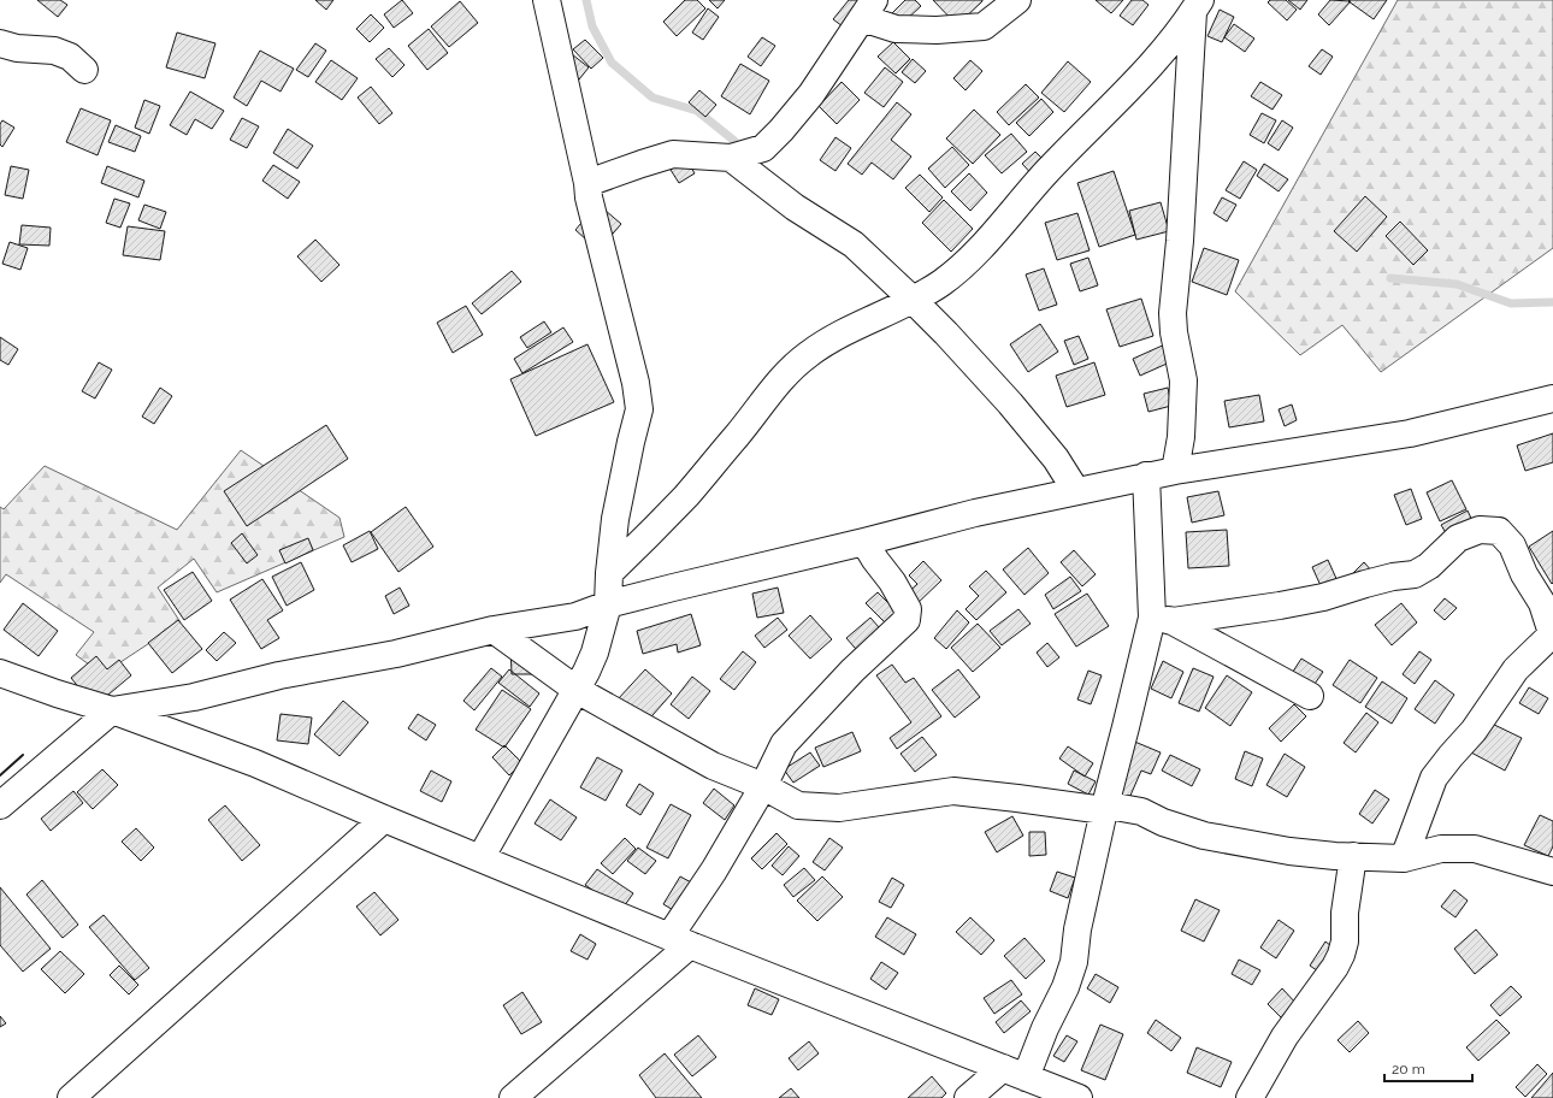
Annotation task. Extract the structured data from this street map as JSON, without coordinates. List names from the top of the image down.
{
  "scale_bar": "20 m"
}
